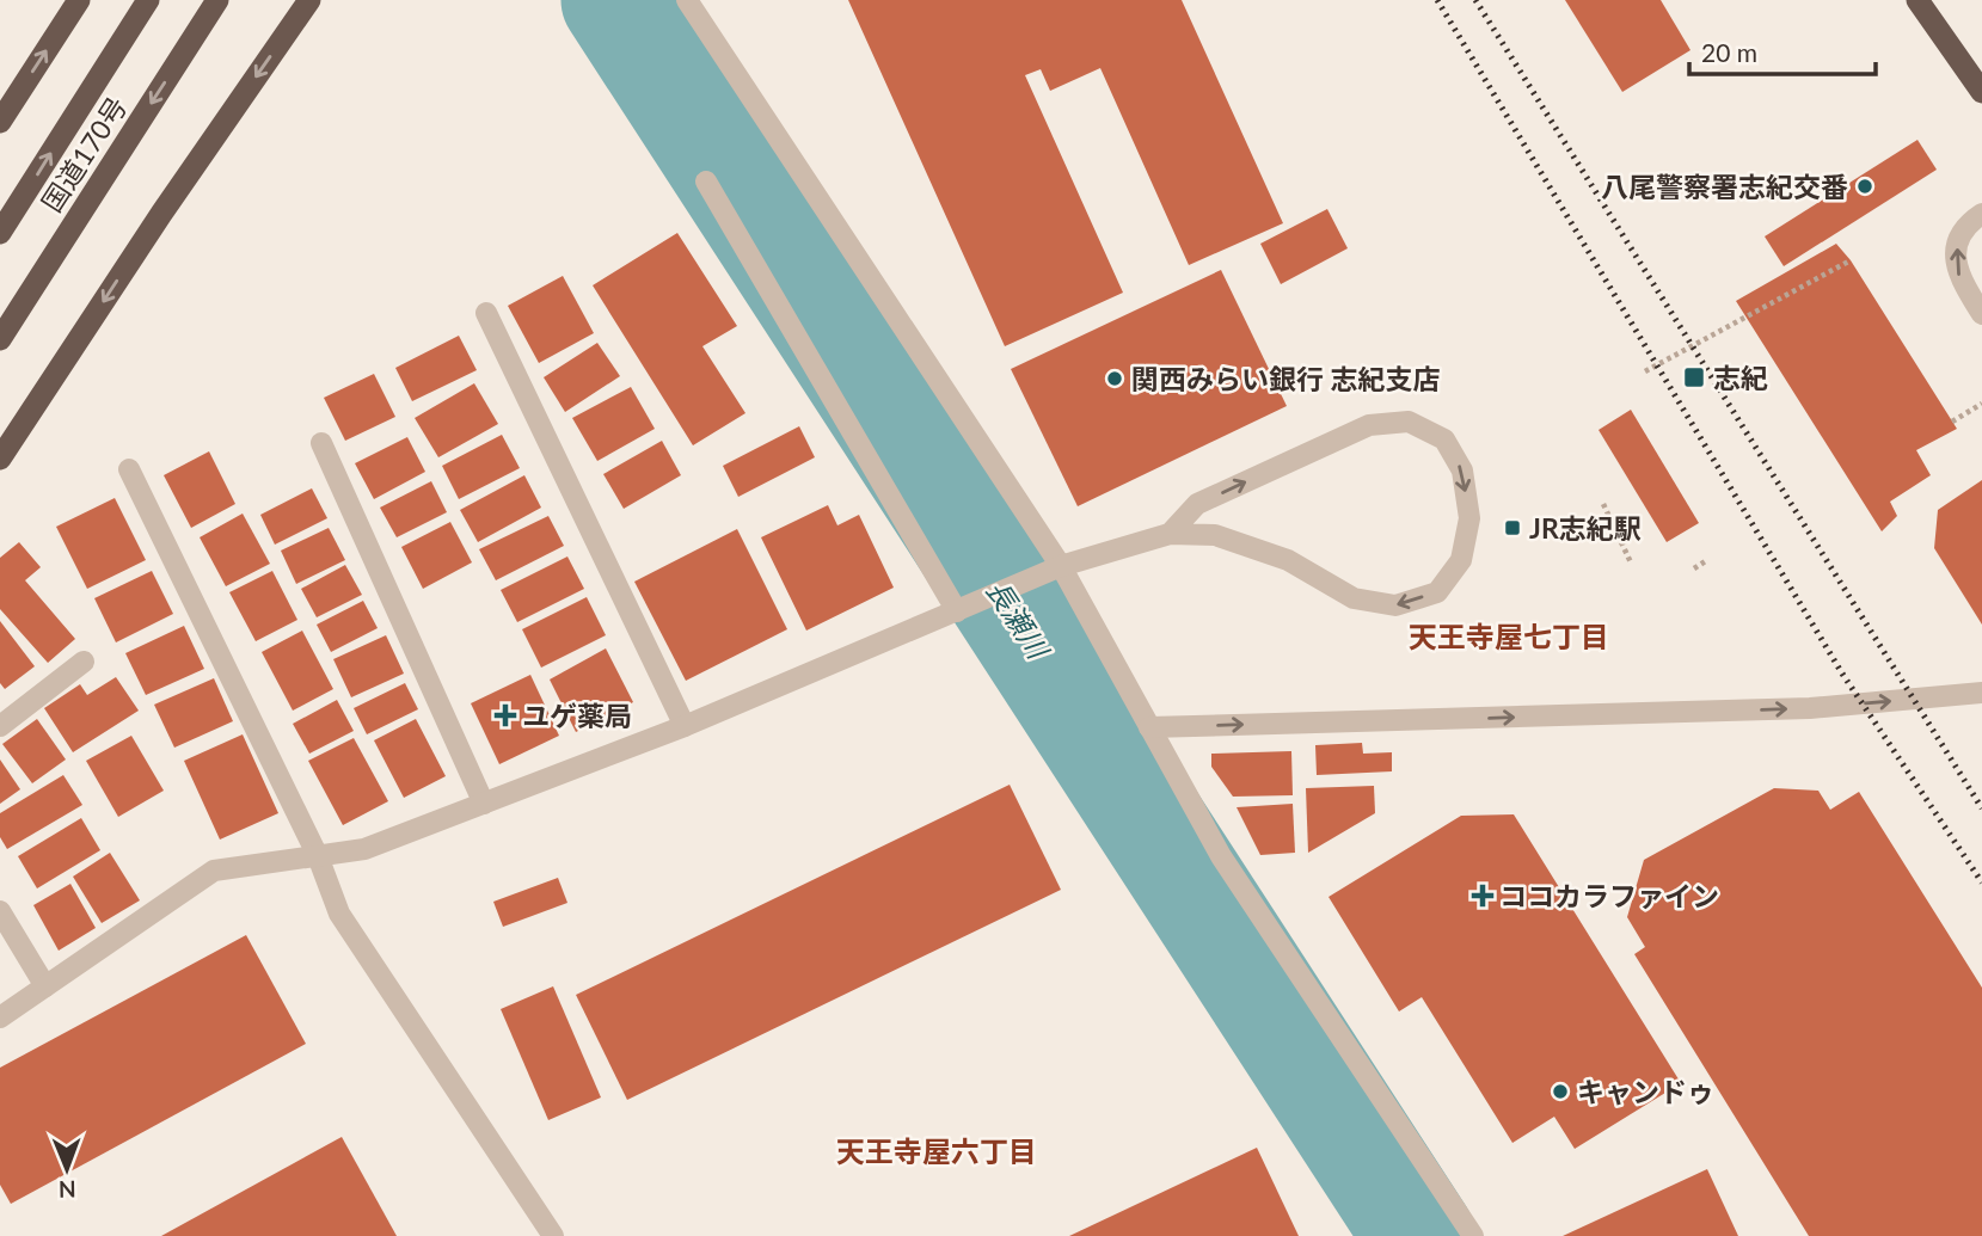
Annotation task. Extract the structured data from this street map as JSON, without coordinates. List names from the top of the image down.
{
  "streets": {
    "highway": ["国道170号"]
  },
  "districts": ["天王寺屋七丁目", "天王寺屋六丁目"],
  "water": ["長瀬川"],
  "places": {
    "other": ["八尾警察署志紀交番", "関西みらい銀行 志紀支店", "キャンドゥ"],
    "transit": ["志紀", "JR志紀駅"],
    "health": ["ユゲ薬局", "ココカラファイン"]
  },
  "scale_bar": "20 m",
  "north": "bottom"
}
